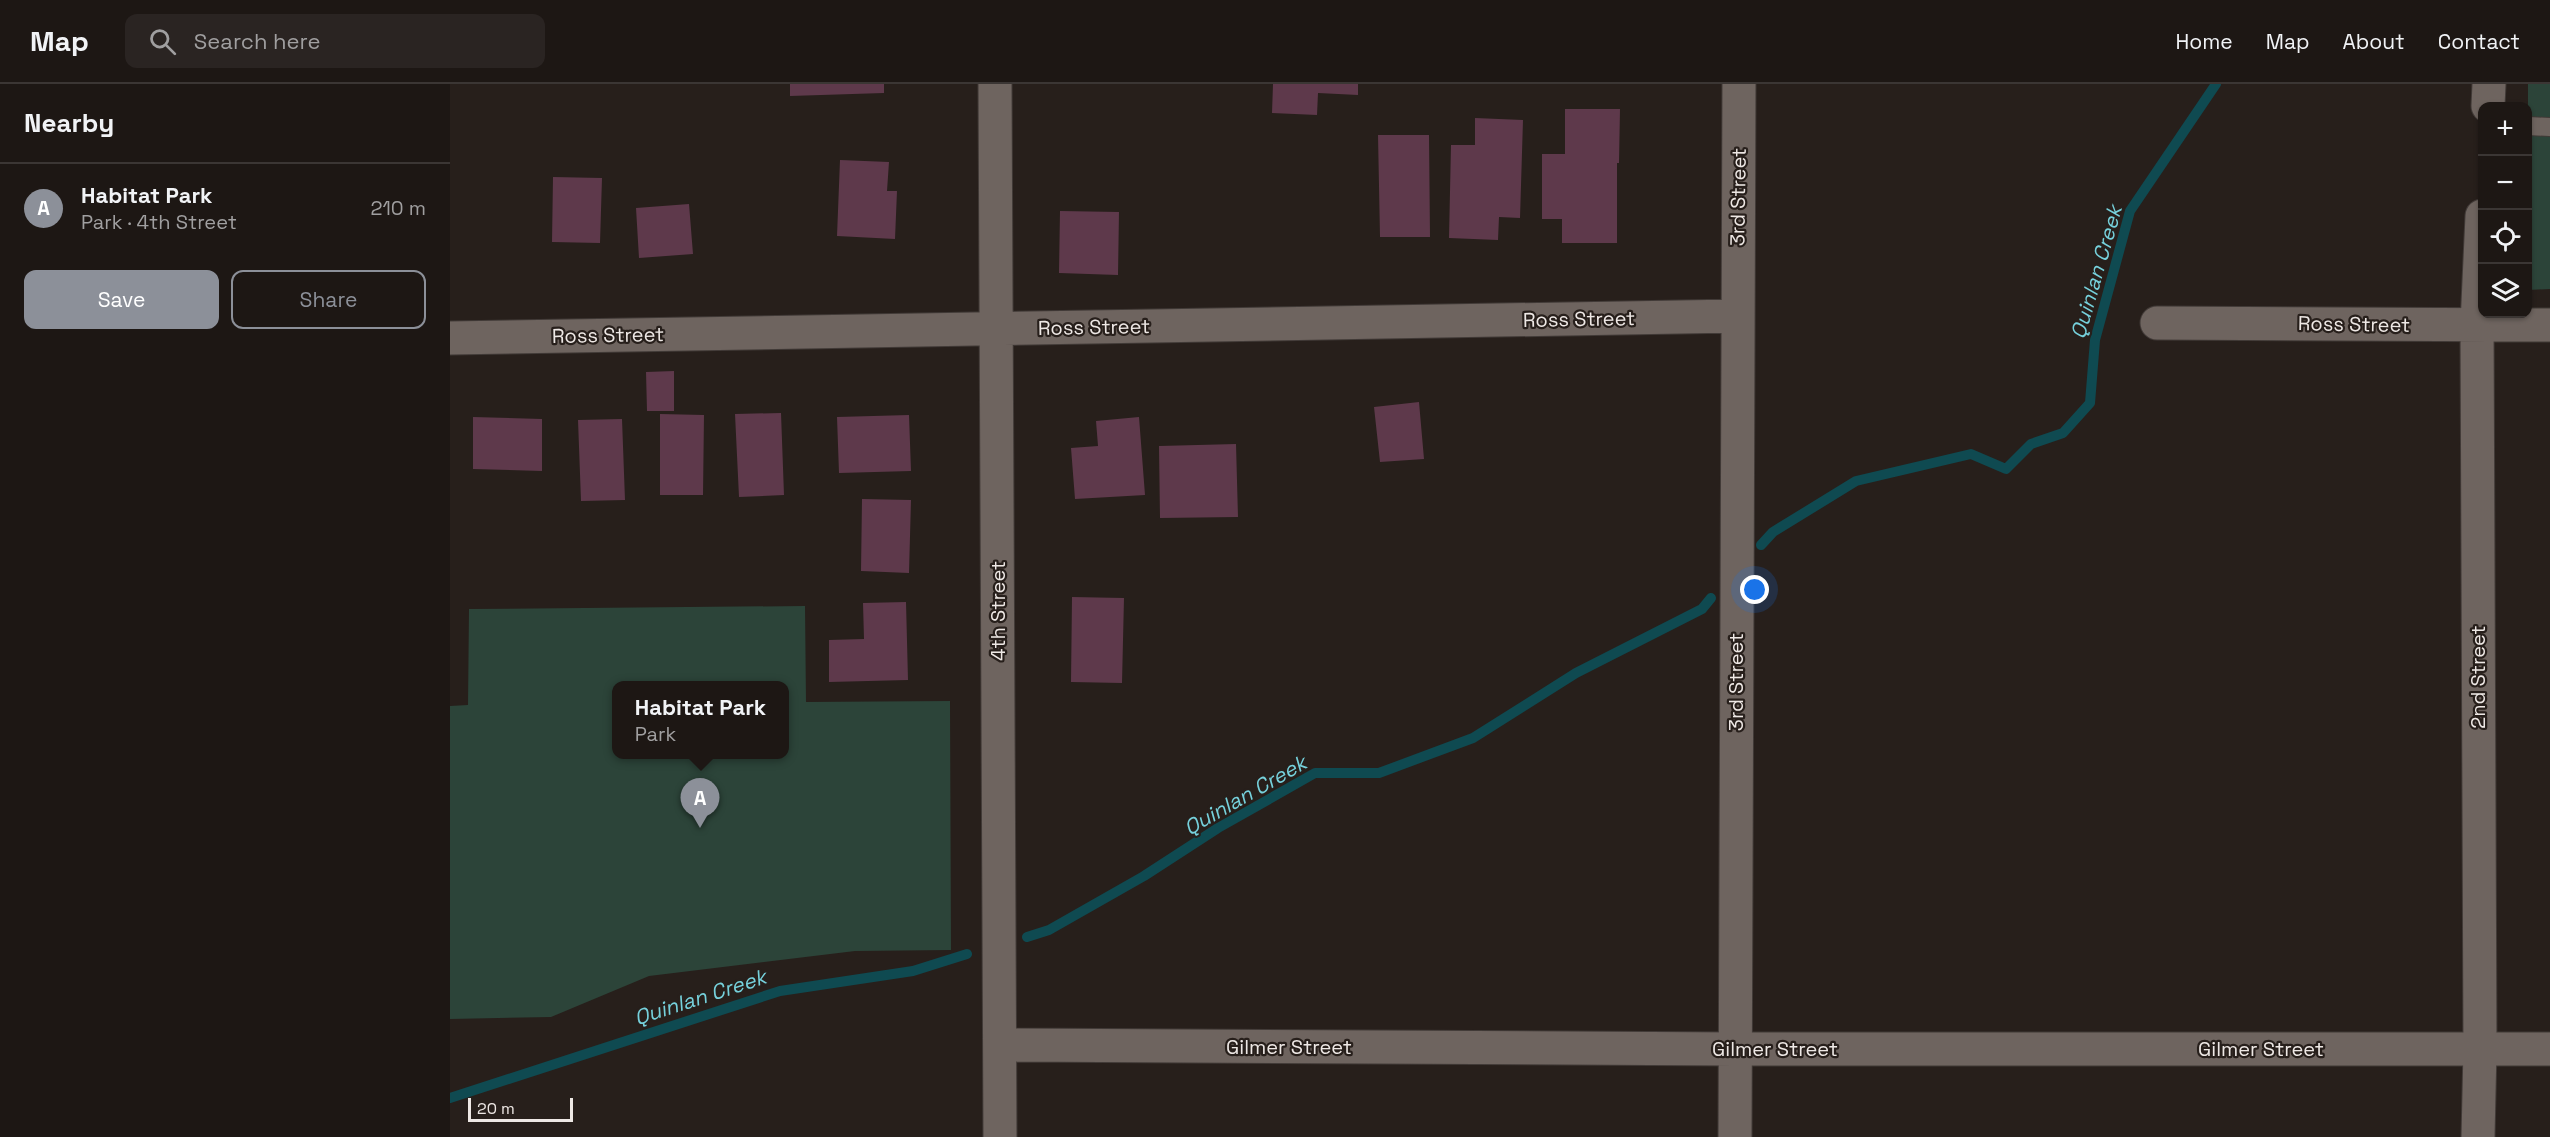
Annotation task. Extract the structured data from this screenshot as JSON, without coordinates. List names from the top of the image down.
{
  "streets": {
    "street": [
      "3rd Street",
      "Ross Street",
      "4th Street",
      "2nd Street",
      "Gilmer Street"
    ]
  },
  "crossings": [
    ["3rd Street", "Ross Street"],
    ["3rd Street", "Gilmer Street"],
    ["Ross Street", "4th Street"],
    ["Ross Street", "2nd Street"],
    ["4th Street", "Gilmer Street"],
    ["2nd Street", "Gilmer Street"]
  ],
  "water": ["Quinlan Creek"],
  "scale_bar": "20 m",
  "page": {
    "header": "Map",
    "search": "Search here",
    "nav": [
      "Home",
      "Map",
      "About",
      "Contact"
    ],
    "heading": "Nearby",
    "map_buttons": ["+", "−"],
    "list": [
      {
        "mark": "A",
        "name": "Habitat Park",
        "note": "Park · 4th Street",
        "value": "210 m"
      }
    ],
    "buttons": ["Save", "Share"],
    "popup": ["Habitat Park", "Park"],
    "pins": "A",
    "scale": "20 m"
  }
}
